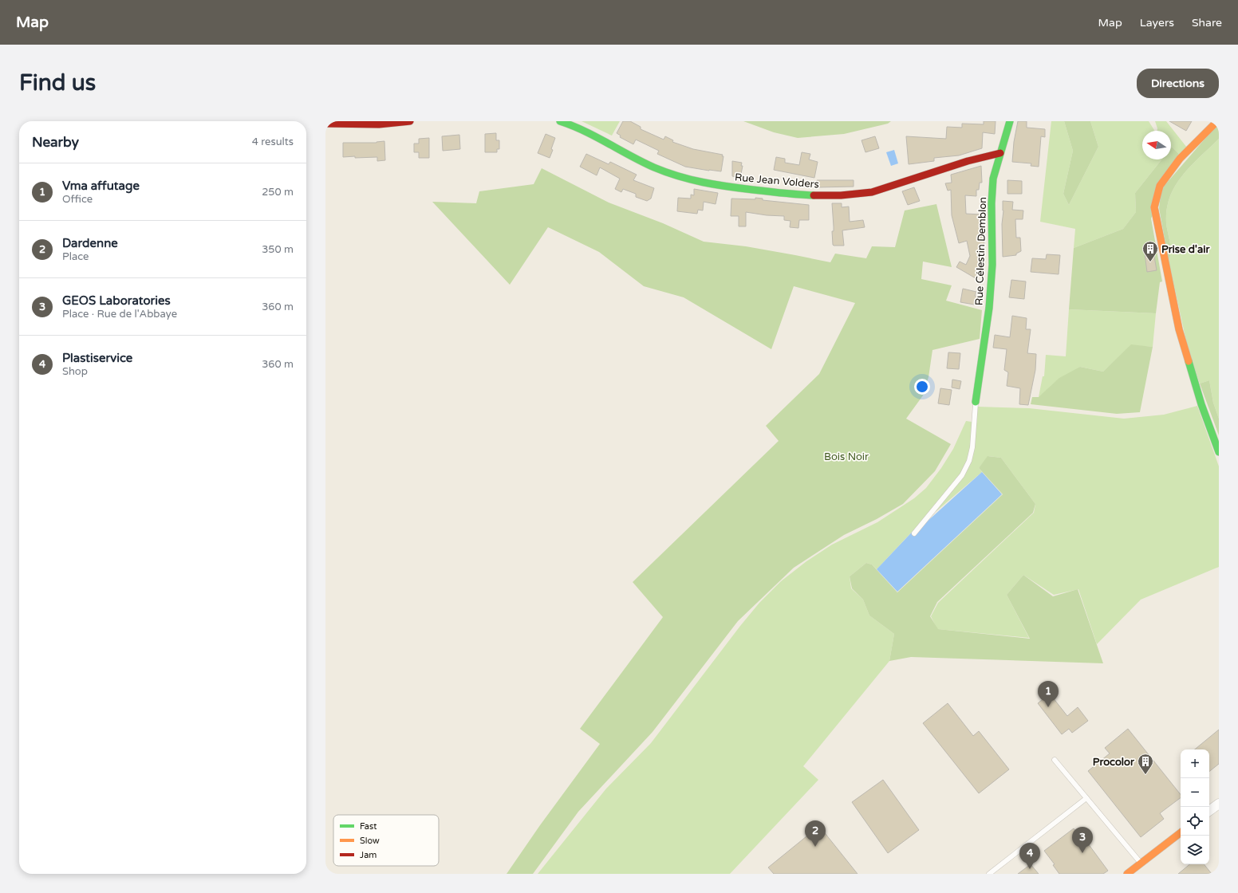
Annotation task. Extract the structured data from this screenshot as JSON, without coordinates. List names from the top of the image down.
{
  "streets": {
    "street": ["Rue Jean Volders", "Rue Célestin Demblon"]
  },
  "crossings": [
    ["Rue Jean Volders", "Rue Célestin Demblon"]
  ],
  "parks": ["Bois Noir"],
  "places": {
    "building": ["Prise d'air", "Procolor"]
  },
  "legend": ["Fast", "Slow", "Jam"],
  "north": "left",
  "page": {
    "header": "Map",
    "nav": ["Map", "Layers", "Share"],
    "buttons": "Directions",
    "title": "Find us",
    "heading": ["Nearby", "4 results"],
    "list": [
      {
        "mark": "1",
        "name": "Vma affutage",
        "note": "Office",
        "value": "250 m"
      },
      {
        "mark": "2",
        "name": "Dardenne",
        "note": "Place",
        "value": "350 m"
      },
      {
        "mark": "3",
        "name": "GEOS Laboratories",
        "note": "Place · Rue de l'Abbaye",
        "value": "360 m"
      },
      {
        "mark": "4",
        "name": "Plastiservice",
        "note": "Shop",
        "value": "360 m"
      }
    ],
    "pins": [
      "1",
      "2",
      "3",
      "4"
    ],
    "map_buttons": ["+", "−"]
  }
}
